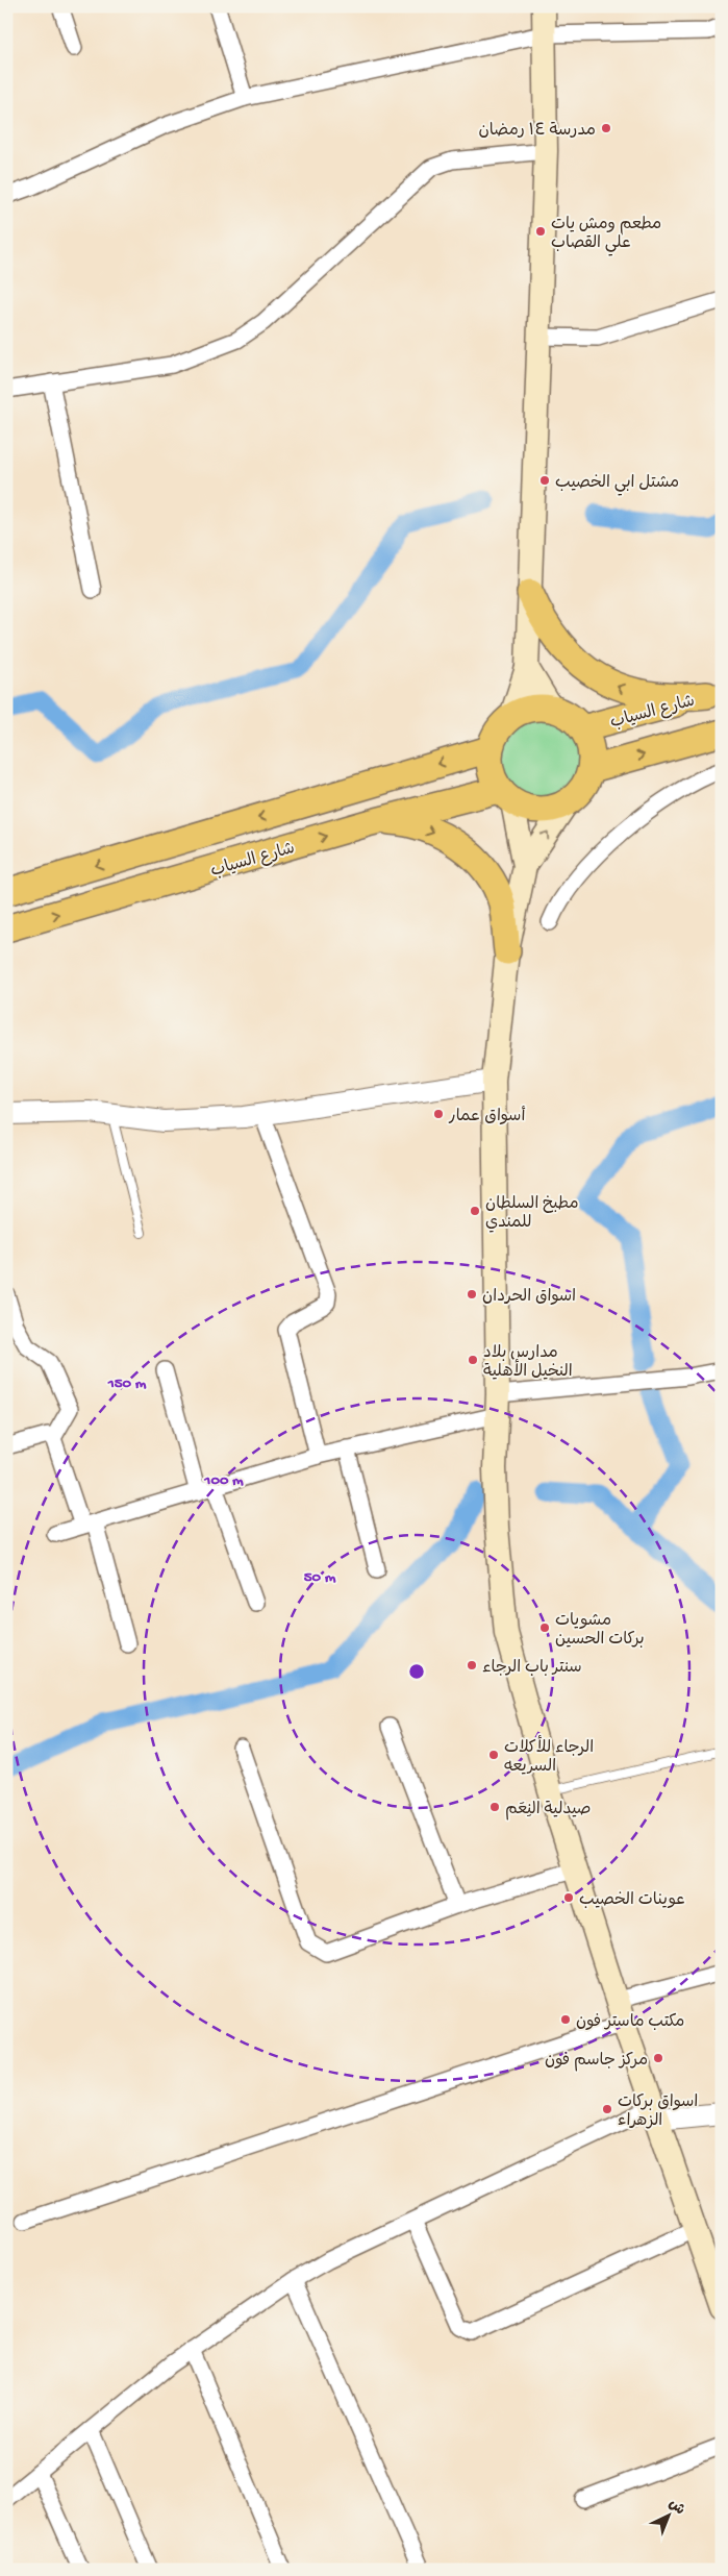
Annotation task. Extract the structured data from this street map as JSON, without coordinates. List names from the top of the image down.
{
  "streets": {
    "main road": ["شارع السياب"]
  },
  "places": [
    "مدرسة ١٤ رمضان",
    "مطعم ومش يات علي القصاب",
    "مشتل ابي الخصيب",
    "أسواق عمار",
    "مطبخ السلطان للمندي",
    "اسواق الحردان",
    "مدارس بلاد النخيل الأهلية",
    "مشويات بركات الحسين",
    "سنتر باب الرجاء",
    "الرجاء للأكلات السريعه",
    "صيدلية النِعَم",
    "عوينات الخصيب",
    "مكتب ماستر فون",
    "مركز جاسم فون",
    "اسواق بركات الزهراء"
  ],
  "north": "top right",
  "rings": ["150 m", "100 m", "50 m"]
}
